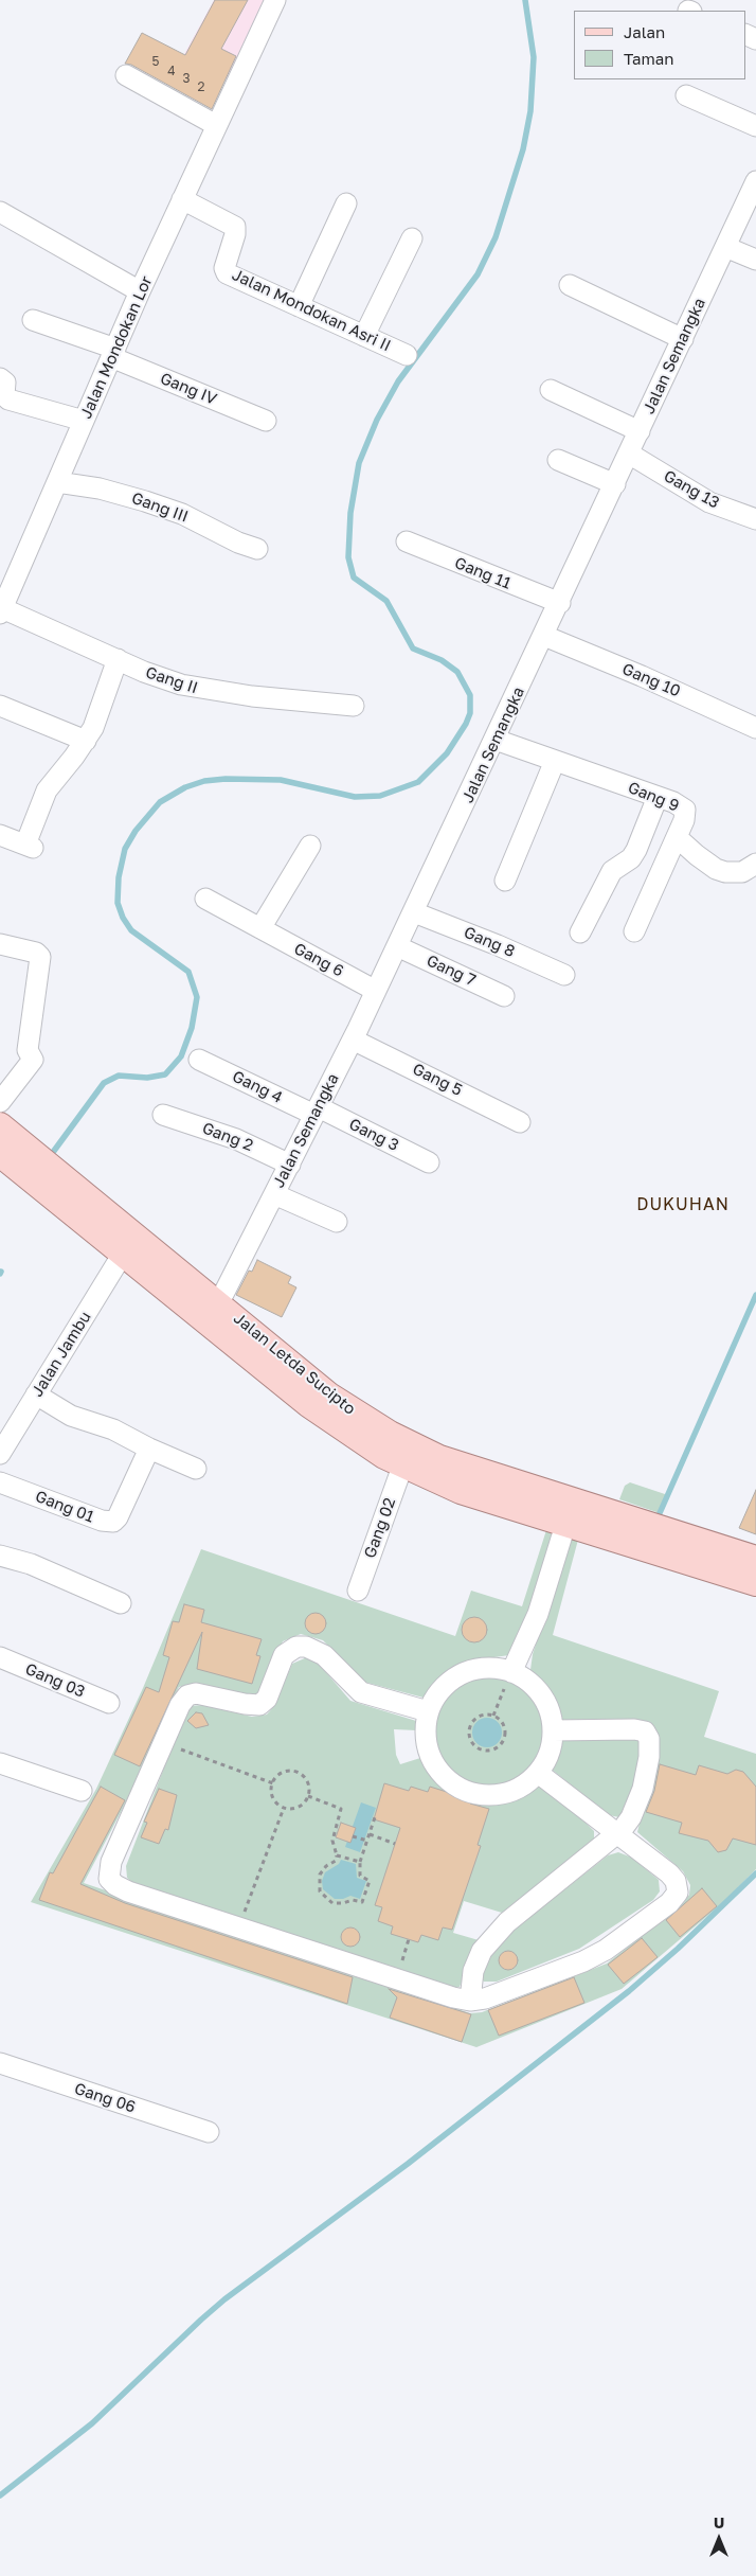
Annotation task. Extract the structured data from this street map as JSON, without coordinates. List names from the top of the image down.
{
  "streets": {
    "main road": ["Jalan Letda Sucipto"],
    "street": [
      "Jalan Mondokan Asri II",
      "Jalan Mondokan Lor",
      "Jalan Semangka",
      "Gang IV",
      "Gang 13",
      "Gang III",
      "Gang 11",
      "Gang II",
      "Gang 10",
      "Gang 9",
      "Gang 8",
      "Gang 6",
      "Gang 7",
      "Gang 5",
      "Gang 4",
      "Gang 3",
      "Gang 2",
      "Jalan Jambu",
      "Gang 01",
      "Gang 02",
      "Gang 03",
      "Gang 06"
    ]
  },
  "crossings": [
    ["Jalan Mondokan Asri II", "Jalan Mondokan Lor"],
    ["Jalan Mondokan Lor", "Gang IV"],
    ["Jalan Mondokan Lor", "Gang III"],
    ["Jalan Mondokan Lor", "Gang II"],
    ["Jalan Semangka", "Gang 13"],
    ["Jalan Semangka", "Gang 11"],
    ["Jalan Semangka", "Gang 10"],
    ["Jalan Semangka", "Gang 9"],
    ["Jalan Semangka", "Gang 8"],
    ["Jalan Semangka", "Gang 6"],
    ["Jalan Semangka", "Gang 7"],
    ["Jalan Semangka", "Gang 5"],
    ["Jalan Semangka", "Gang 4"],
    ["Jalan Semangka", "Gang 3"],
    ["Jalan Semangka", "Gang 2"],
    ["Jalan Semangka", "Jalan Letda Sucipto"],
    ["Gang 4", "Gang 3"],
    ["Jalan Jambu", "Jalan Letda Sucipto"],
    ["Jalan Letda Sucipto", "Gang 02"]
  ],
  "districts": ["DUKUHAN"],
  "house_numbers": [
    "5",
    "4",
    "3",
    "2"
  ],
  "legend": ["Jalan", "Taman"],
  "north": "top"
}
